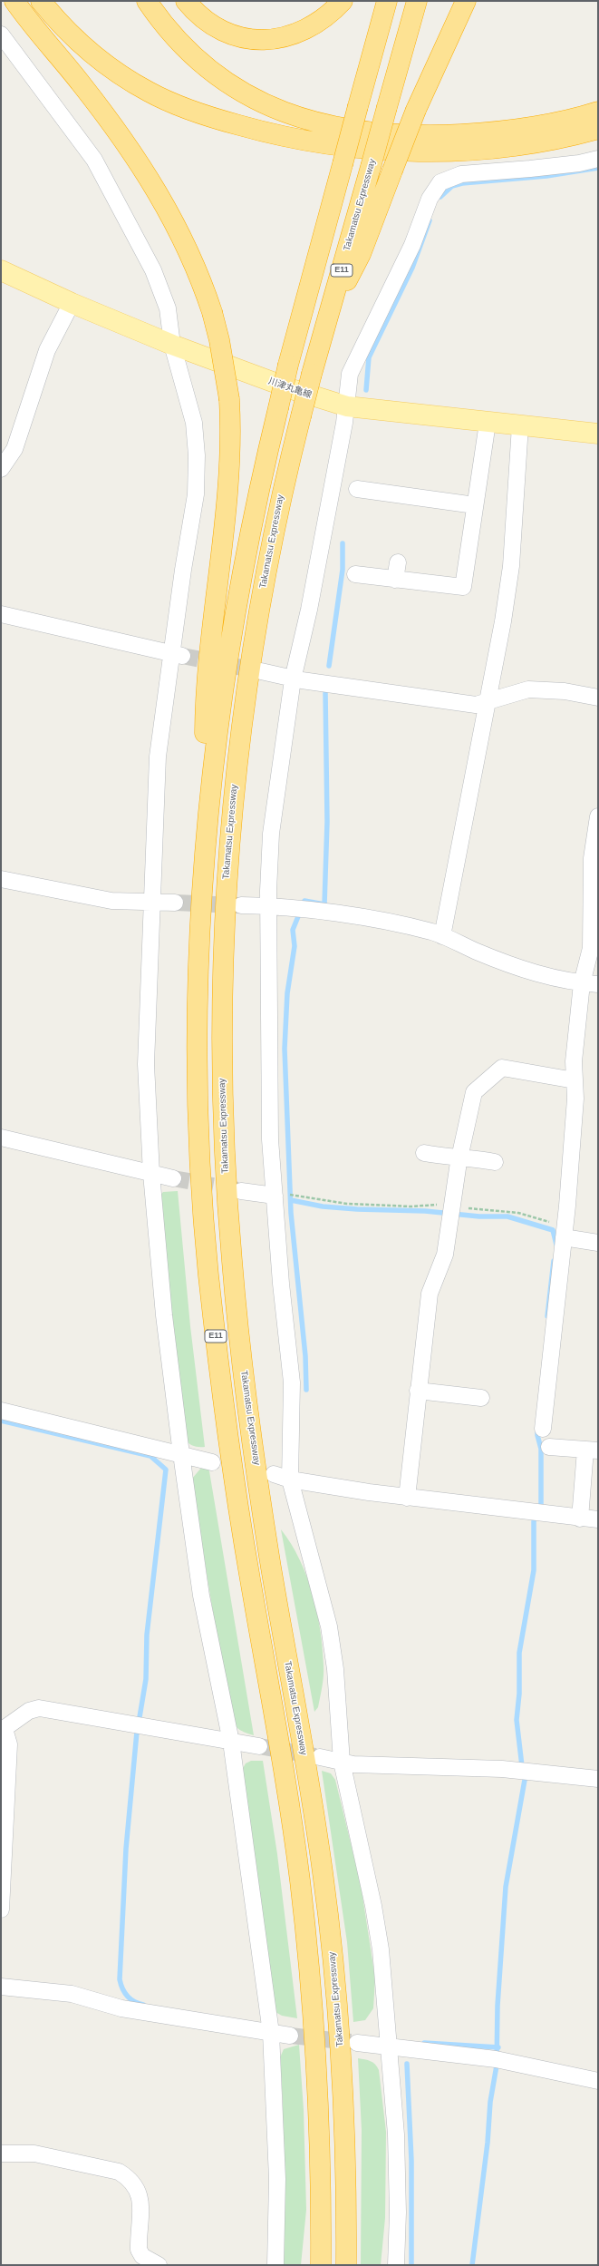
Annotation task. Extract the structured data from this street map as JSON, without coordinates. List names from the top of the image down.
{
  "streets": {
    "highway": ["Takamatsu Expressway", "E11"],
    "main road": ["川津丸亀線"]
  }
}
